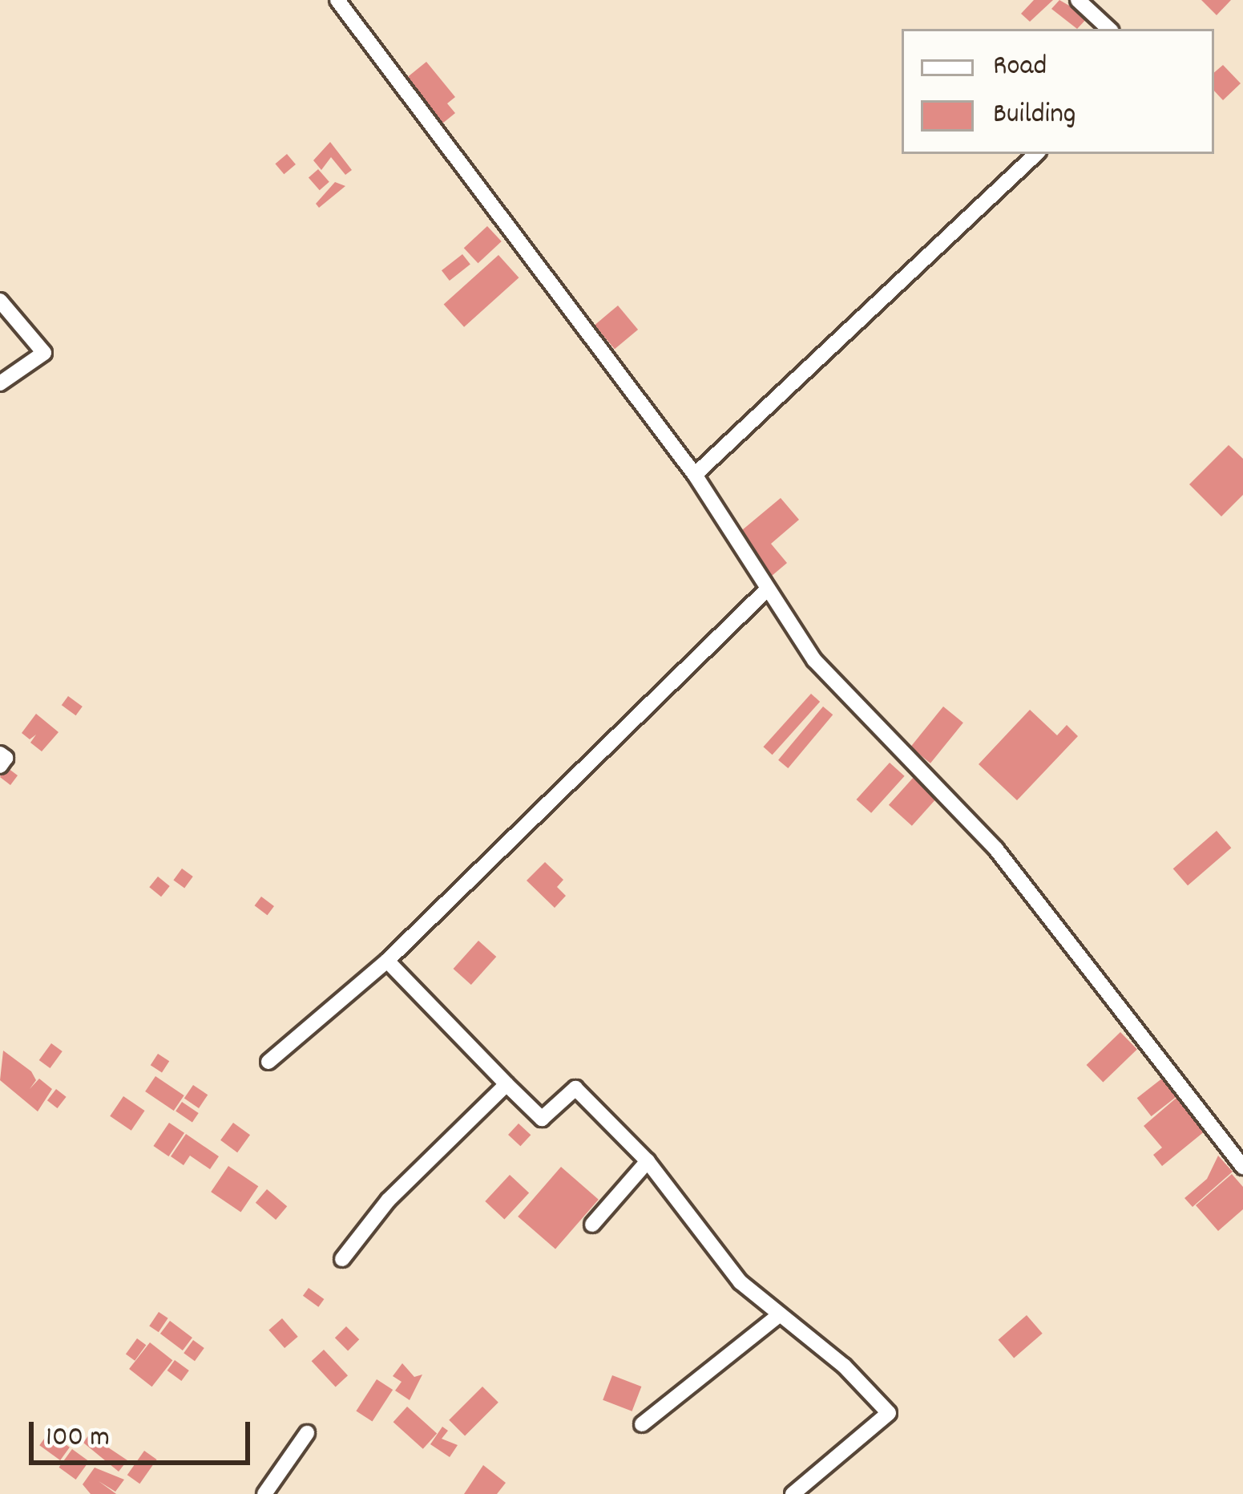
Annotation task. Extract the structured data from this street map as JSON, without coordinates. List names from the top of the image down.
{
  "legend": ["Road", "Building"],
  "scale_bar": "100 m"
}
